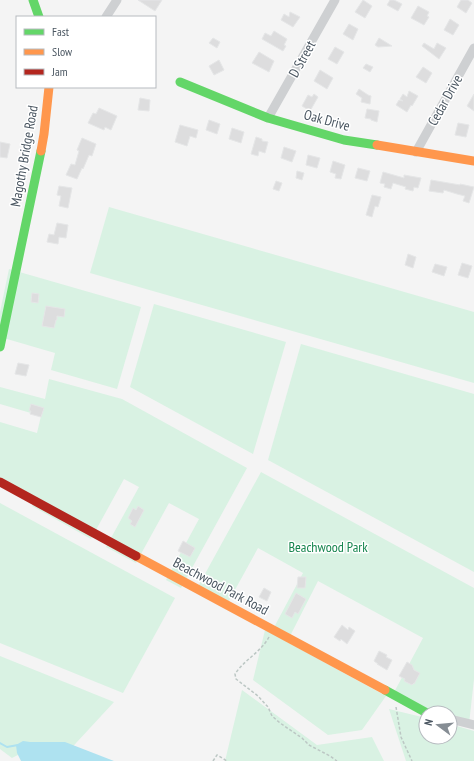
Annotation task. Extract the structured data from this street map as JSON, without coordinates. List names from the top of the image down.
{
  "streets": {
    "street": [
      "D Street",
      "Cedar Drive",
      "Oak Drive",
      "Magothy Bridge Road",
      "Beachwood Park Road"
    ]
  },
  "crossings": [
    ["D Street", "Oak Drive"],
    ["Cedar Drive", "Oak Drive"]
  ],
  "parks": ["Beachwood Park"],
  "legend": ["Fast", "Slow", "Jam"],
  "north": "left"
}
